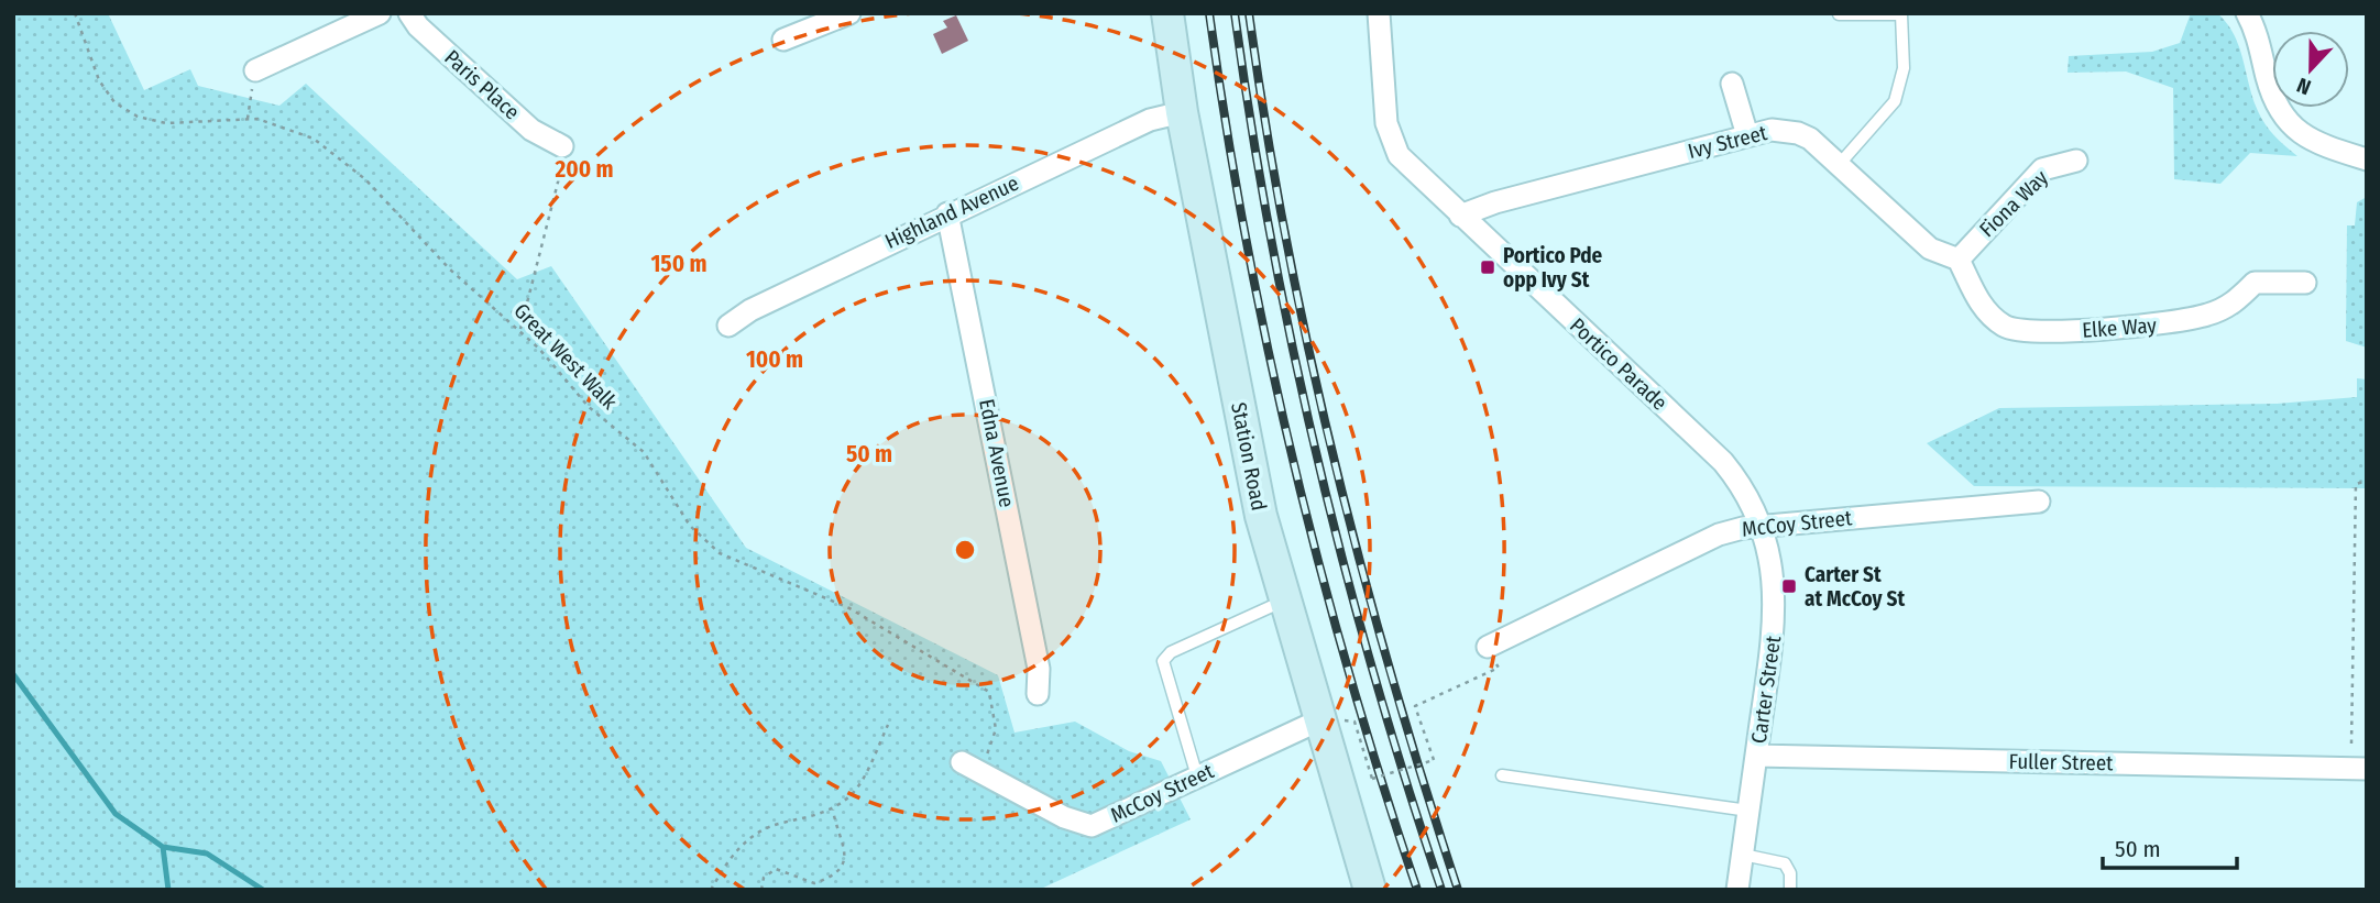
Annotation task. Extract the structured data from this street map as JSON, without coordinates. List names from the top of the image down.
{
  "streets": {
    "main road": ["Station Road"],
    "street": [
      "Paris Place",
      "Ivy Street",
      "Fiona Way",
      "Highland Avenue",
      "Elke Way",
      "Portico Parade",
      "Edna Avenue",
      "McCoy Street",
      "Carter Street",
      "Fuller Street"
    ],
    "path": ["Great West Walk"]
  },
  "crossings": [
    ["Ivy Street", "Fiona Way"],
    ["Ivy Street", "Elke Way"],
    ["Ivy Street", "Portico Parade"],
    ["Fiona Way", "Elke Way"],
    ["Highland Avenue", "Edna Avenue"],
    ["Highland Avenue", "Station Road"],
    ["Great West Walk", "McCoy Street"],
    ["Portico Parade", "McCoy Street"],
    ["Portico Parade", "Carter Street"],
    ["Station Road", "McCoy Street"],
    ["McCoy Street", "Carter Street"],
    ["Carter Street", "Fuller Street"]
  ],
  "places": {
    "transit": ["Portico Pde opp Ivy St", "Carter St at McCoy St"]
  },
  "scale_bar": "50 m",
  "north": "bottom",
  "rings": [
    "200 m",
    "150 m",
    "100 m",
    "50 m"
  ]
}
